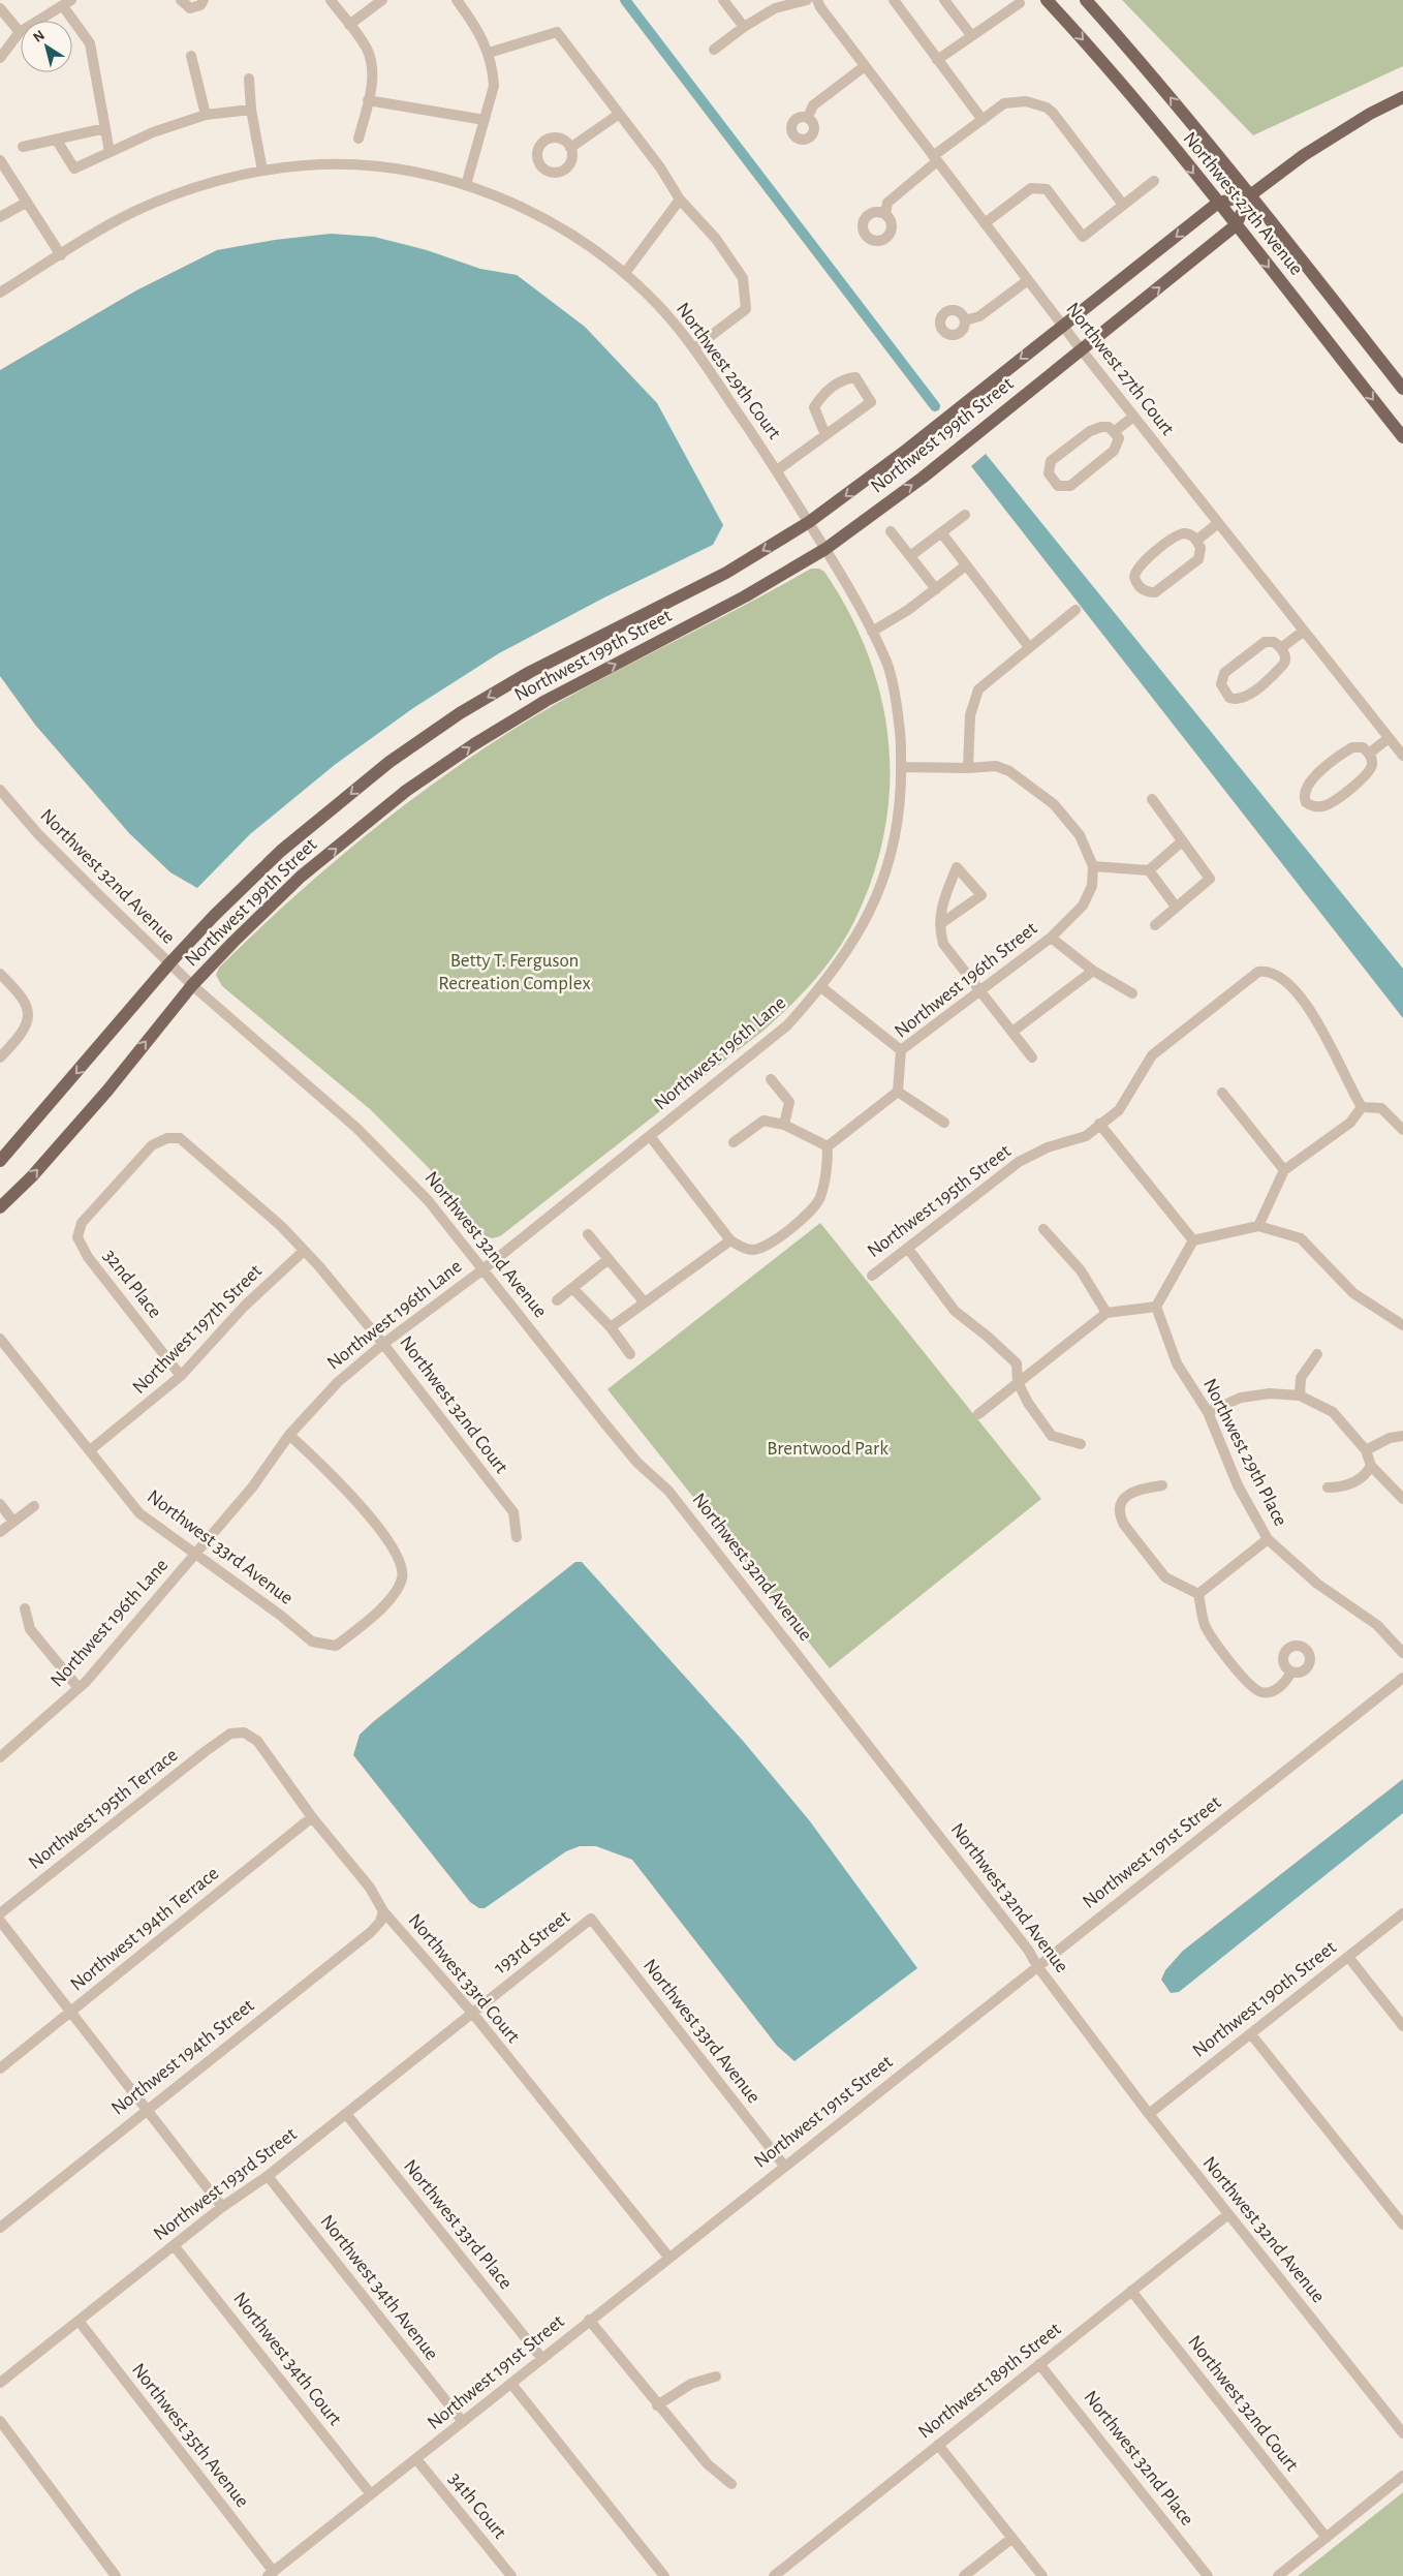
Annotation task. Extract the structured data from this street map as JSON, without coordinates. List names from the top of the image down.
{
  "streets": {
    "main road": ["Northwest 27th Avenue", "Northwest 199th Street"],
    "street": [
      "Northwest 27th Court",
      "Northwest 29th Court",
      "Northwest 32nd Avenue",
      "Northwest 196th Street",
      "Northwest 196th Lane",
      "Northwest 195th Street",
      "32nd Place",
      "Northwest 197th Street",
      "Northwest 32nd Court",
      "Northwest 29th Place",
      "Northwest 33rd Avenue",
      "Northwest 195th Terrace",
      "Northwest 191st Street",
      "Northwest 194th Terrace",
      "193rd Street",
      "Northwest 33rd Court",
      "Northwest 190th Street",
      "Northwest 194th Street",
      "Northwest 193rd Street",
      "Northwest 33rd Place",
      "Northwest 34th Avenue",
      "Northwest 34th Court",
      "Northwest 189th Street",
      "Northwest 35th Avenue",
      "Northwest 32nd Place",
      "34th Court"
    ]
  },
  "crossings": [
    ["Northwest 27th Avenue", "Northwest 199th Street"],
    ["Northwest 27th Court", "Northwest 199th Street"],
    ["Northwest 29th Court", "Northwest 199th Street"],
    ["Northwest 29th Court", "Northwest 196th Lane"],
    ["Northwest 199th Street", "Northwest 32nd Avenue"],
    ["Northwest 32nd Avenue", "Northwest 196th Lane"],
    ["Northwest 32nd Avenue", "Northwest 191st Street"],
    ["Northwest 32nd Avenue", "Northwest 190th Street"],
    ["Northwest 32nd Avenue", "Northwest 189th Street"],
    ["Northwest 196th Lane", "Northwest 32nd Court"],
    ["Northwest 196th Lane", "Northwest 33rd Avenue"],
    ["32nd Place", "Northwest 197th Street"],
    ["32nd Place", "Northwest 32nd Court"],
    ["Northwest 197th Street", "Northwest 32nd Court"],
    ["Northwest 197th Street", "Northwest 33rd Avenue"],
    ["Northwest 32nd Court", "Northwest 189th Street"],
    ["Northwest 33rd Avenue", "Northwest 191st Street"],
    ["Northwest 33rd Avenue", "193rd Street"],
    ["Northwest 195th Terrace", "Northwest 33rd Court"],
    ["Northwest 191st Street", "Northwest 33rd Court"],
    ["Northwest 191st Street", "Northwest 33rd Place"],
    ["Northwest 191st Street", "Northwest 34th Avenue"],
    ["Northwest 191st Street", "Northwest 34th Court"],
    ["Northwest 191st Street", "Northwest 35th Avenue"],
    ["Northwest 191st Street", "34th Court"],
    ["Northwest 194th Terrace", "Northwest 33rd Court"],
    ["193rd Street", "Northwest 33rd Court"],
    ["193rd Street", "Northwest 193rd Street"],
    ["Northwest 33rd Court", "Northwest 194th Street"],
    ["Northwest 33rd Court", "Northwest 193rd Street"],
    ["Northwest 193rd Street", "Northwest 33rd Place"],
    ["Northwest 193rd Street", "Northwest 34th Avenue"],
    ["Northwest 193rd Street", "Northwest 34th Court"],
    ["Northwest 193rd Street", "Northwest 35th Avenue"],
    ["Northwest 189th Street", "Northwest 32nd Place"]
  ],
  "parks": ["Betty T. Ferguson Recreation Complex", "Brentwood Park"],
  "north": "top left"
}
